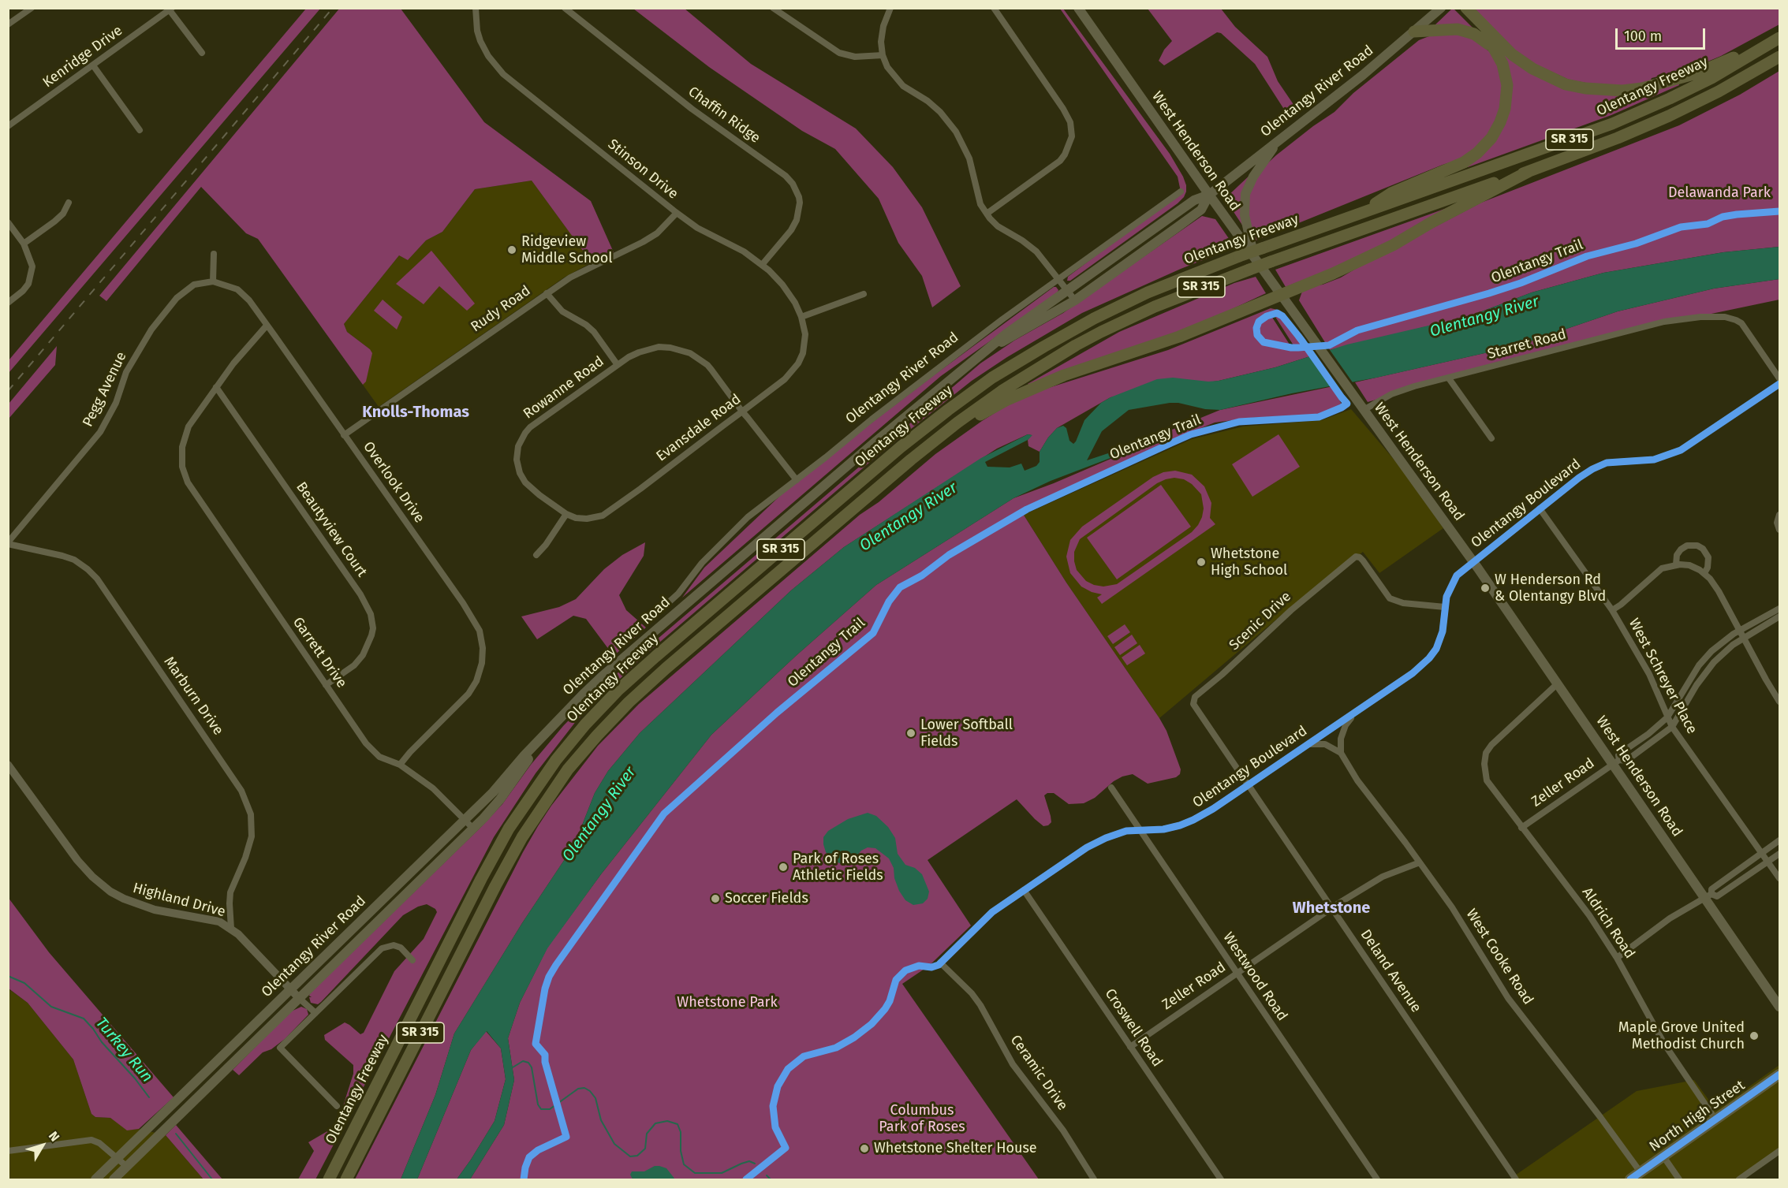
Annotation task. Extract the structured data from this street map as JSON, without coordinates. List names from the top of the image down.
{
  "streets": {
    "highway": ["Olentangy Freeway", "SR 315"],
    "main road": ["Olentangy River Road", "West Henderson Road", "North High Street"],
    "street": [
      "Kenridge Drive",
      "Chaffin Ridge",
      "Stinson Drive",
      "Rudy Road",
      "Starret Road",
      "Rowanne Road",
      "Pegg Avenue",
      "Evansdale Road",
      "Overlook Drive",
      "Olentangy Boulevard",
      "Beautyview Court",
      "Scenic Drive",
      "Garrett Drive",
      "West Schreyer Place",
      "Marburn Drive",
      "Zeller Road",
      "Highland Drive",
      "Aldrich Road",
      "West Cooke Road",
      "Deland Avenue",
      "Westwood Road",
      "Croswell Road",
      "Ceramic Drive"
    ],
    "cycle path": ["Olentangy Trail"]
  },
  "crossings": [
    ["Olentangy Freeway", "West Henderson Road"],
    ["Olentangy River Road", "West Henderson Road"],
    ["Olentangy River Road", "Garrett Drive"],
    ["Olentangy River Road", "Highland Drive"],
    ["Chaffin Ridge", "Stinson Drive"],
    ["West Henderson Road", "Starret Road"],
    ["West Henderson Road", "Olentangy Boulevard"],
    ["West Henderson Road", "Zeller Road"],
    ["West Henderson Road", "Aldrich Road"],
    ["Stinson Drive", "Rudy Road"],
    ["Stinson Drive", "Evansdale Road"],
    ["Rudy Road", "Overlook Drive"],
    ["Rowanne Road", "Evansdale Road"],
    ["Pegg Avenue", "Overlook Drive"],
    ["Pegg Avenue", "Marburn Drive"],
    ["Overlook Drive", "Garrett Drive"],
    ["Olentangy Boulevard", "Scenic Drive"],
    ["Olentangy Boulevard", "West Schreyer Place"],
    ["Olentangy Boulevard", "Deland Avenue"],
    ["Olentangy Boulevard", "Westwood Road"],
    ["Olentangy Boulevard", "Croswell Road"],
    ["Olentangy Boulevard", "Ceramic Drive"],
    ["Beautyview Court", "Garrett Drive"],
    ["Scenic Drive", "Deland Avenue"],
    ["West Schreyer Place", "Zeller Road"],
    ["Marburn Drive", "Highland Drive"],
    ["Zeller Road", "Aldrich Road"],
    ["Zeller Road", "West Cooke Road"],
    ["Zeller Road", "Deland Avenue"],
    ["Zeller Road", "Westwood Road"],
    ["Zeller Road", "Croswell Road"],
    ["Aldrich Road", "North High Street"],
    ["West Cooke Road", "North High Street"]
  ],
  "districts": ["Knolls-Thomas", "Whetstone"],
  "water": ["Olentangy River", "Turkey Run"],
  "parks": ["Delawanda Park", "Whetstone Park", "Columbus Park of Roses"],
  "places": [
    "Ridgeview Middle School",
    "Whetstone High School",
    "W Henderson Rd & Olentangy Blvd",
    "Lower Softball Fields",
    "Park of Roses Athletic Fields",
    "Soccer Fields",
    "Maple Grove United Methodist Church",
    "Whetstone Shelter House"
  ],
  "scale_bar": "100 m",
  "north": "top right"
}
